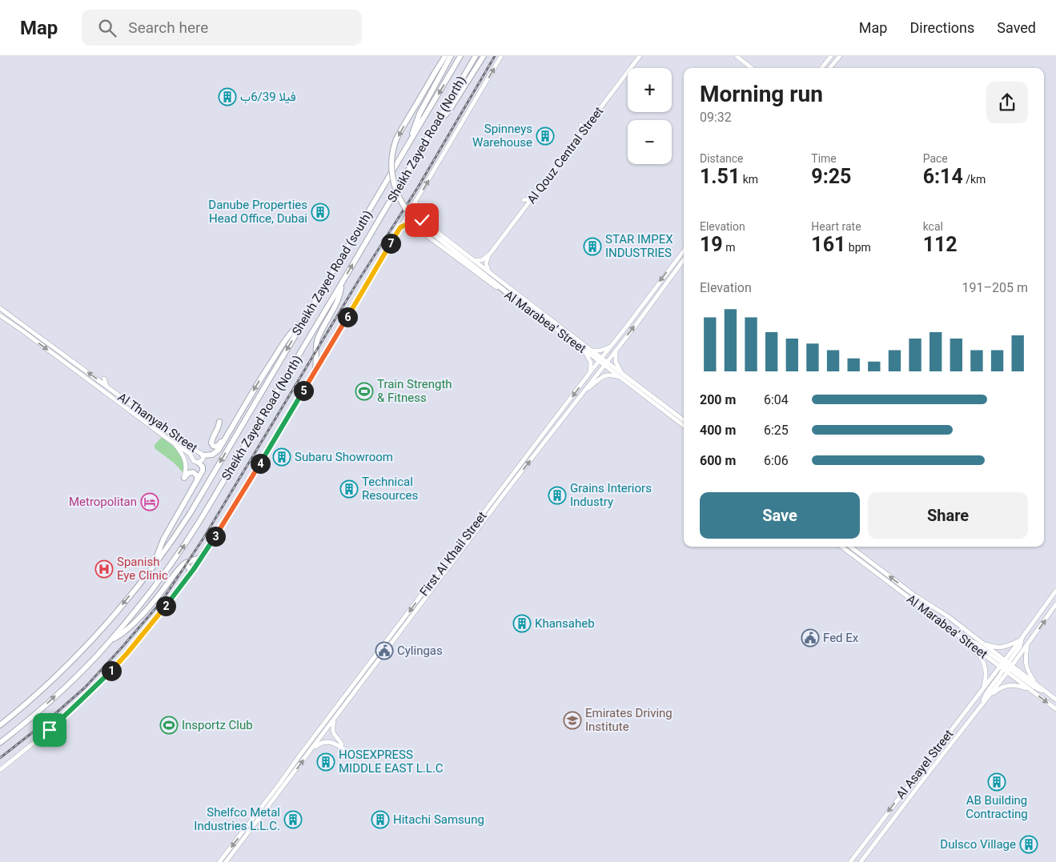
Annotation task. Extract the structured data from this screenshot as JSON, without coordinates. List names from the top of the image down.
{
  "streets": {
    "highway": ["Sheikh Zayed Road (North)", "Sheikh Zayed Road (south)"],
    "main road": [
      "Al Qouz Central Street",
      "Al Marabea' Street",
      "Al Thanyah Street",
      "First Al Khail Street",
      "Al Asayel Street"
    ]
  },
  "crossings": [
    ["Al Qouz Central Street", "Al Marabea' Street"],
    ["Al Marabea' Street", "First Al Khail Street"],
    ["Al Marabea' Street", "Al Asayel Street"]
  ],
  "places": {
    "building": [
      "فيلا 6/39ب",
      "Spinneys Warehouse",
      "Danube Properties Head Office, Dubai",
      "STAR IMPEX INDUSTRIES",
      "Subaru Showroom",
      "Technical Resources",
      "Grains Interiors Industry",
      "Khansaheb",
      "HOSEXPRESS MIDDLE EAST L.L.C",
      "AB Building Contracting",
      "Shelfco Metal Industries L.L.C.",
      "Hitachi Samsung",
      "Dulsco Village"
    ],
    "sports": ["Train Strength & Fitness", "Insportz Club"],
    "hotel": ["Metropolitan"],
    "hospital": ["Spanish Eye Clinic"],
    "public building": ["Fed Ex", "Cylingas"],
    "school or university": ["Emirates Driving Institute"]
  },
  "page": {
    "header": "Map",
    "search": "Search here",
    "nav": ["Map", "Directions", "Saved"],
    "map_buttons": ["+", "−"],
    "heading": ["Morning run", "09:32"],
    "stats": [
      ["Distance", "1.51 km"],
      ["Time", "9:25"],
      ["Pace", "6:14 /km"],
      ["Elevation", "19 m"],
      ["Heart rate", "161 bpm"],
      ["kcal", "112"]
    ],
    "pins": [
      "7",
      "6",
      "5",
      "4",
      "3",
      "2",
      "1"
    ],
    "chart": ["Elevation", "191–205 m"],
    "list": [
      {
        "name": "200 m",
        "note": "6:04"
      },
      {
        "name": "400 m",
        "note": "6:25"
      },
      {
        "name": "600 m",
        "note": "6:06"
      }
    ],
    "buttons": ["Save", "Share"]
  }
}
